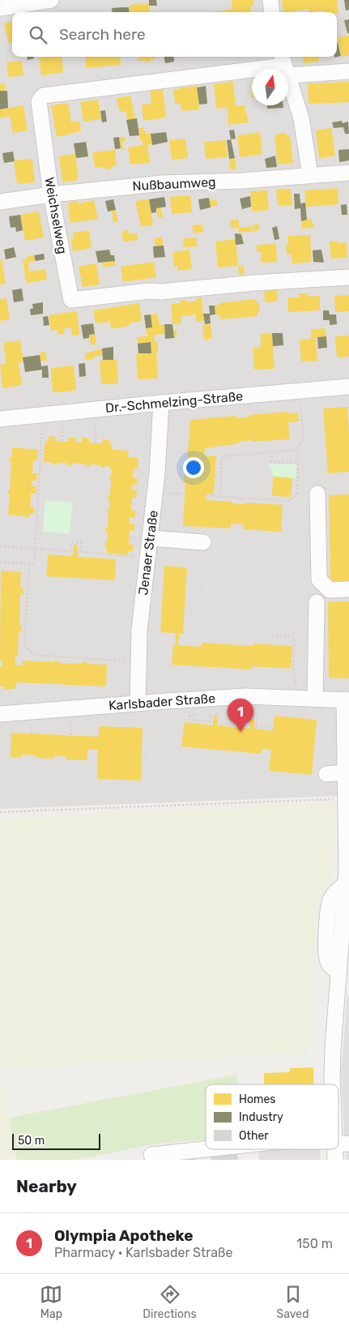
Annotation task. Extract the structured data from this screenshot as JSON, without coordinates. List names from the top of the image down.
{
  "streets": {
    "street": [
      "Nußbaumweg",
      "Weichselweg",
      "Dr.-Schmelzing-Straße",
      "Jenaer Straße",
      "Karlsbader Straße"
    ]
  },
  "crossings": [
    ["Nußbaumweg", "Weichselweg"],
    ["Dr.-Schmelzing-Straße", "Jenaer Straße"],
    ["Jenaer Straße", "Karlsbader Straße"]
  ],
  "legend": ["Homes", "Industry", "Other"],
  "scale_bar": "50 m",
  "north": "top",
  "page": {
    "search": "Search here",
    "pins": "1",
    "scale": "50 m",
    "heading": "Nearby",
    "list": [
      {
        "mark": "1",
        "name": "Olympia Apotheke",
        "note": "Pharmacy · Karlsbader Straße",
        "value": "150 m"
      }
    ],
    "nav": ["Map", "Directions", "Saved"]
  }
}
